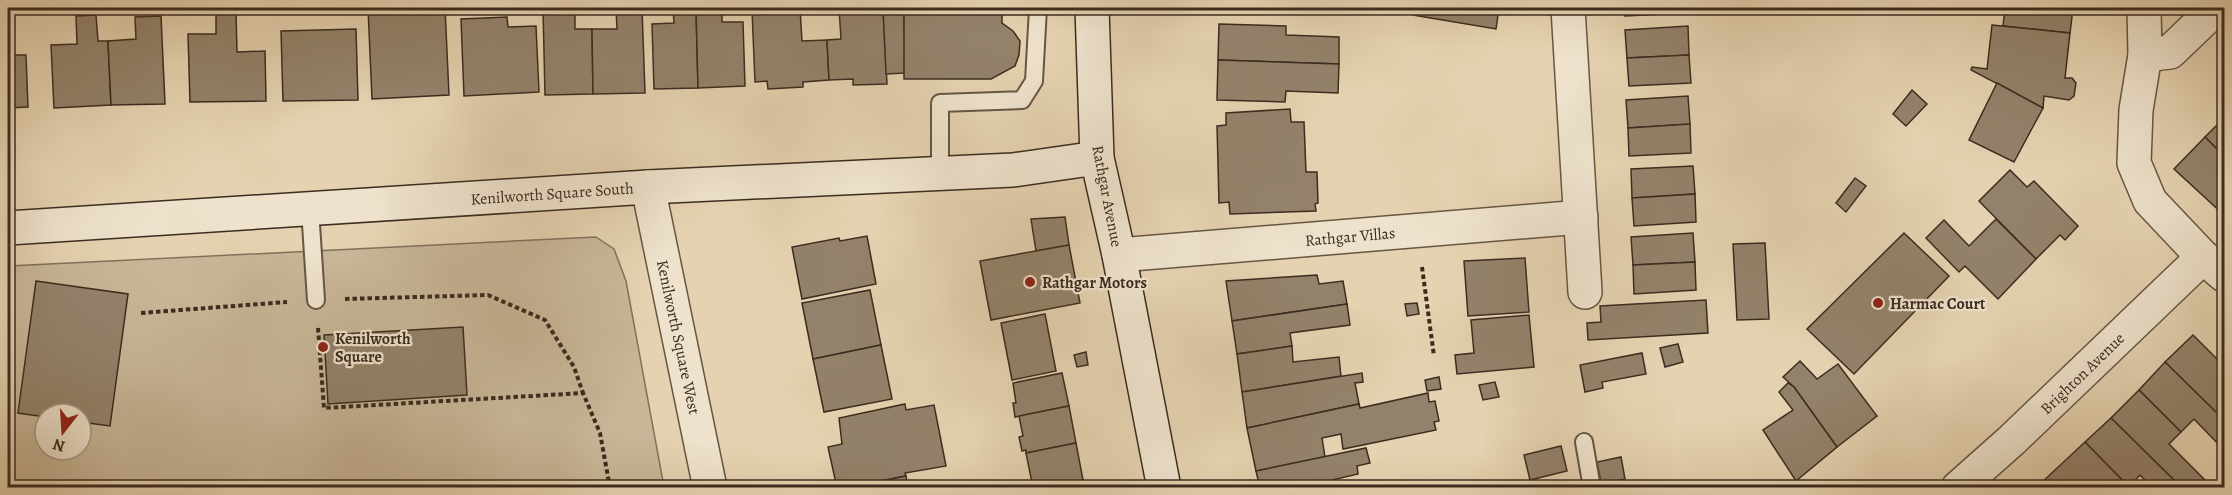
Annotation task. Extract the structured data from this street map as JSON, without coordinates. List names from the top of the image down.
{
  "streets": {
    "street": [
      "Kenilworth Square South",
      "Rathgar Avenue",
      "Rathgar Villas",
      "Kenilworth Square West",
      "Brighton Avenue"
    ]
  },
  "crossings": [
    ["Kenilworth Square South", "Rathgar Avenue"],
    ["Kenilworth Square South", "Kenilworth Square West"],
    ["Rathgar Avenue", "Rathgar Villas"]
  ],
  "places": ["Rathgar Motors", "Harmac Court", "Kenilworth Square"],
  "north": "bottom"
}
